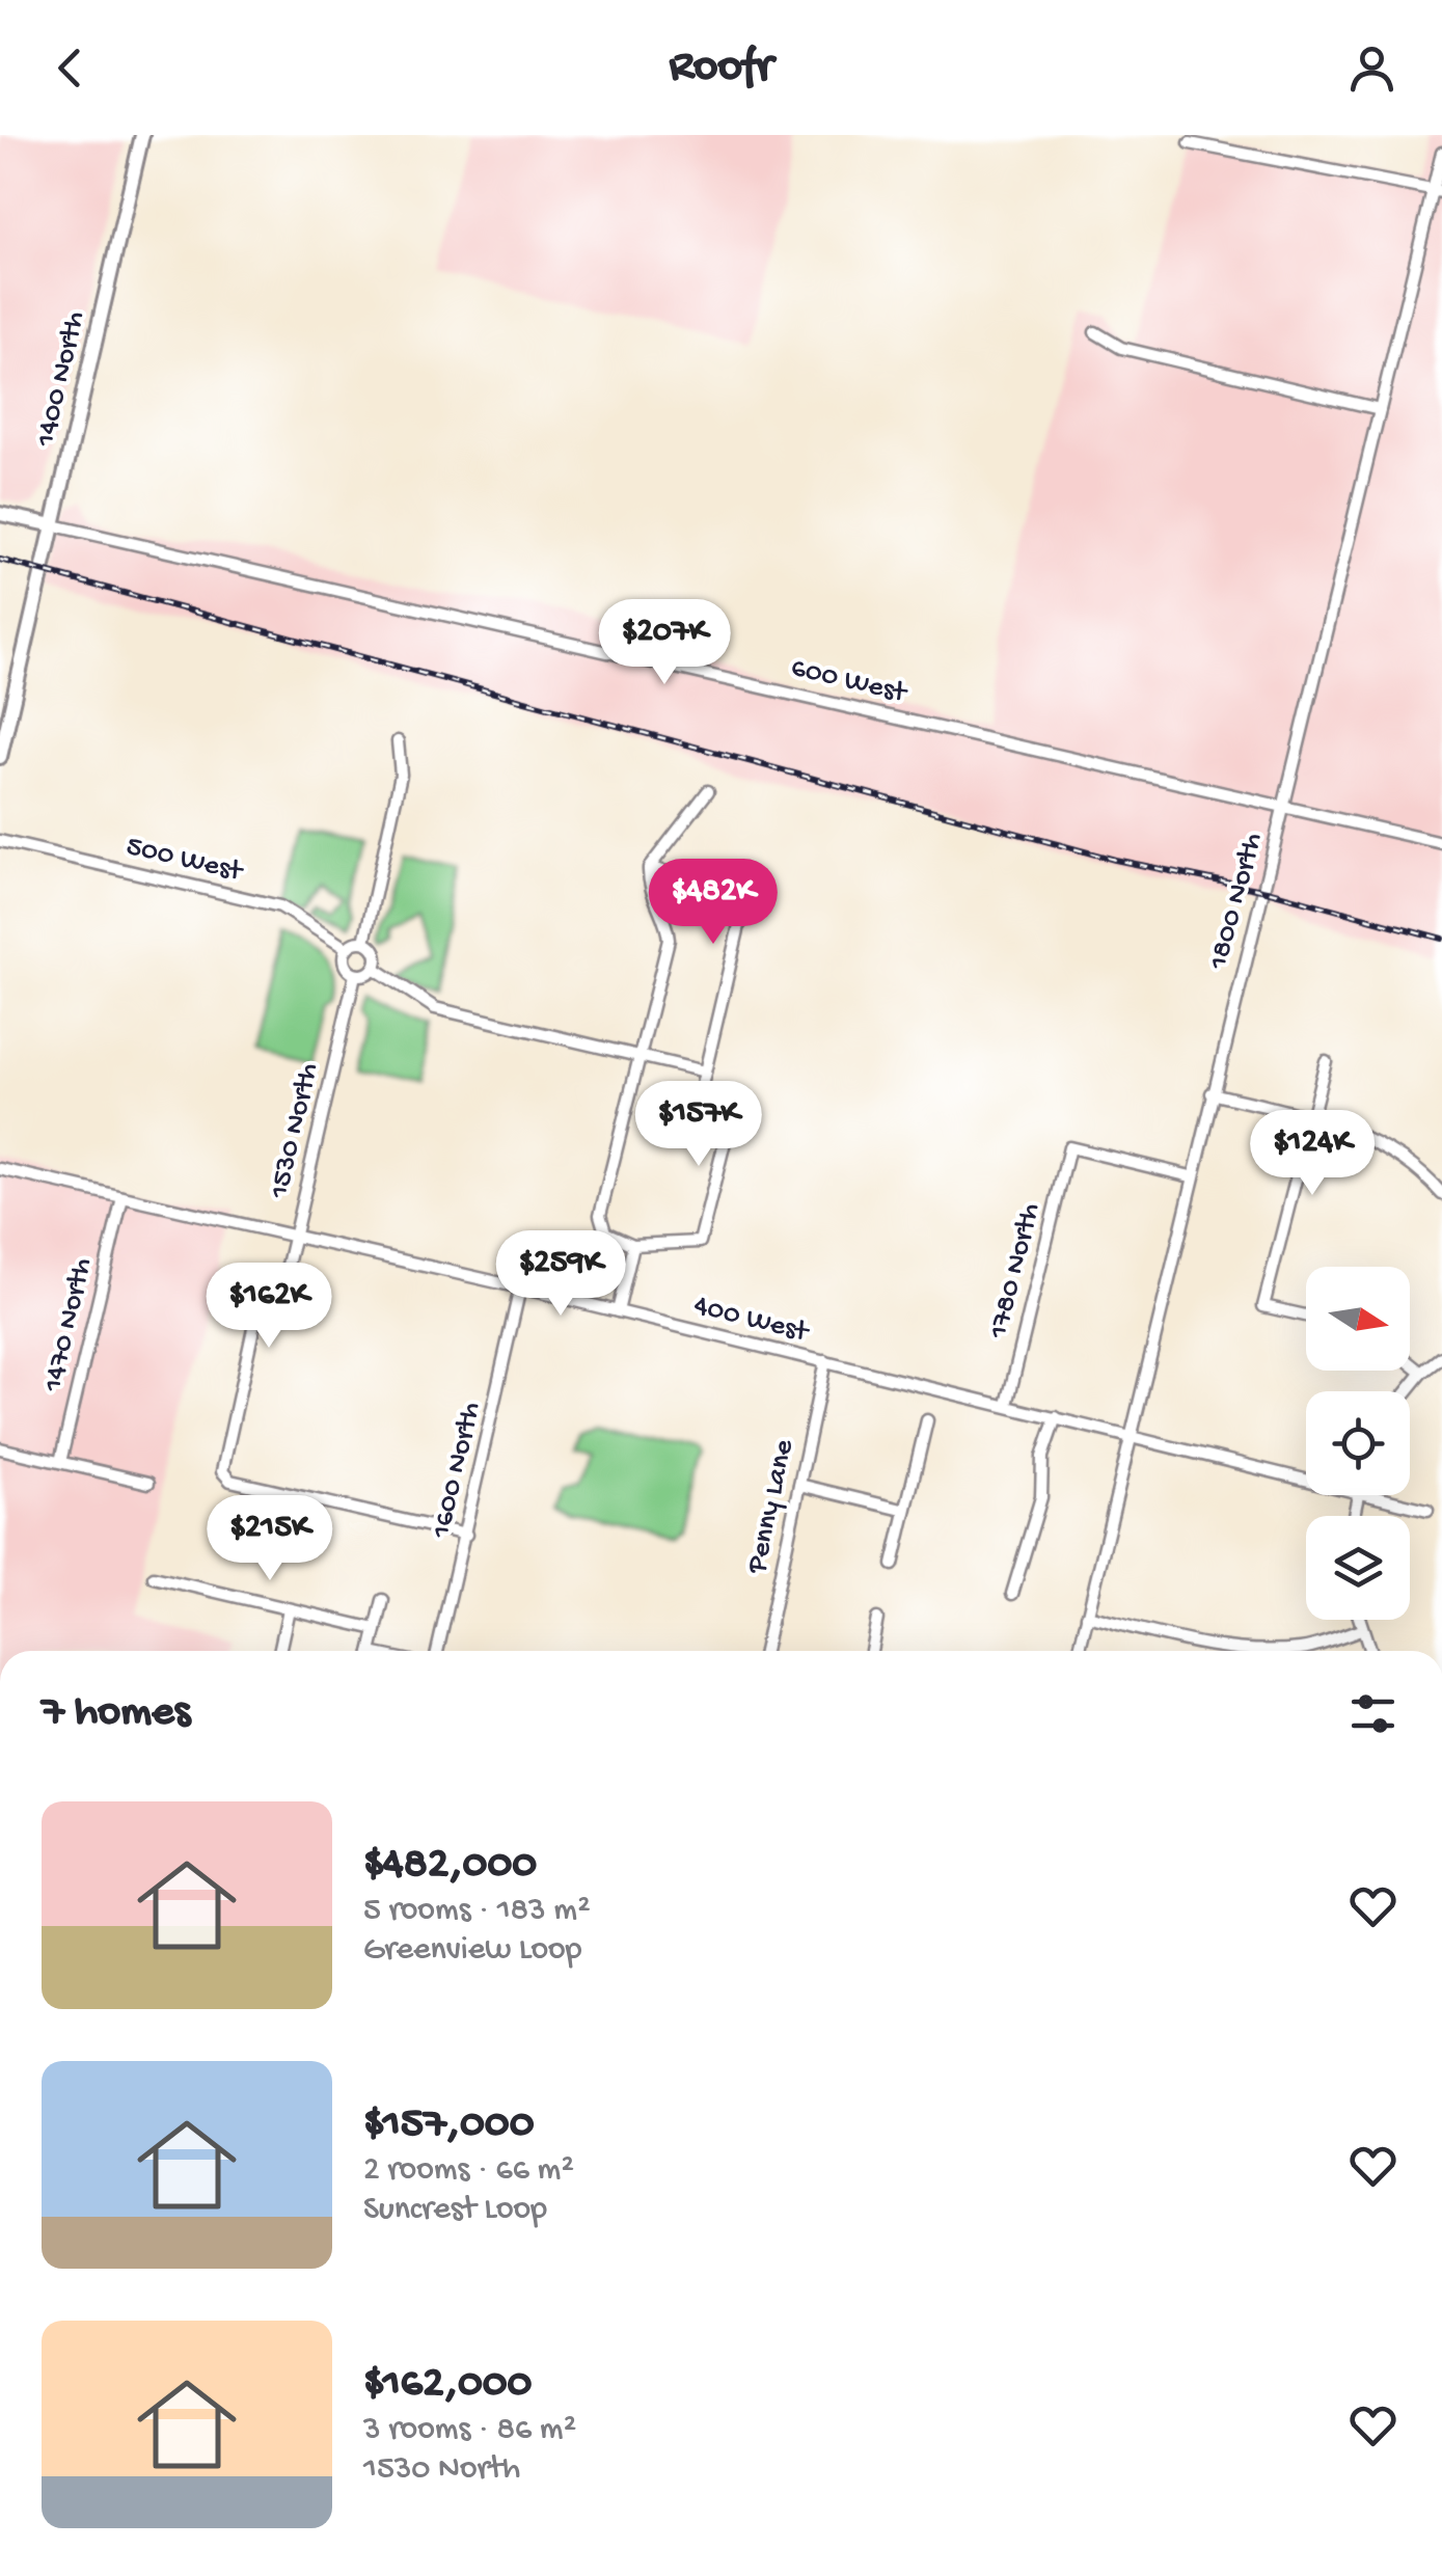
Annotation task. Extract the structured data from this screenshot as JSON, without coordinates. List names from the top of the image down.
{
  "streets": {
    "main road": ["1400 North", "600 West"],
    "street": [
      "500 West",
      "1800 North",
      "1530 North",
      "1780 North",
      "400 West",
      "1470 North",
      "1600 North",
      "Penny Lane"
    ]
  },
  "crossings": [
    ["1400 North", "600 West"],
    ["600 West", "1800 North"],
    ["500 West", "1530 North"],
    ["1800 North", "1780 North"],
    ["1800 North", "400 West"],
    ["1530 North", "400 West"],
    ["1530 North", "1600 North"],
    ["1780 North", "400 West"],
    ["400 West", "1470 North"],
    ["400 West", "1600 North"],
    ["400 West", "Penny Lane"]
  ],
  "north": "right",
  "page": {
    "header": "Roofr",
    "price": [
      "$207K",
      "$482K",
      "$157K",
      "$124K",
      "$259K",
      "$162K",
      "$215K"
    ],
    "heading": "7 homes",
    "list": [
      {
        "name": "$482,000",
        "note": "5 rooms · 183 m² · Greenview Loop"
      },
      {
        "name": "$157,000",
        "note": "2 rooms · 66 m² · Suncrest Loop"
      },
      {
        "name": "$162,000",
        "note": "3 rooms · 86 m² · 1530 North"
      }
    ]
  }
}
